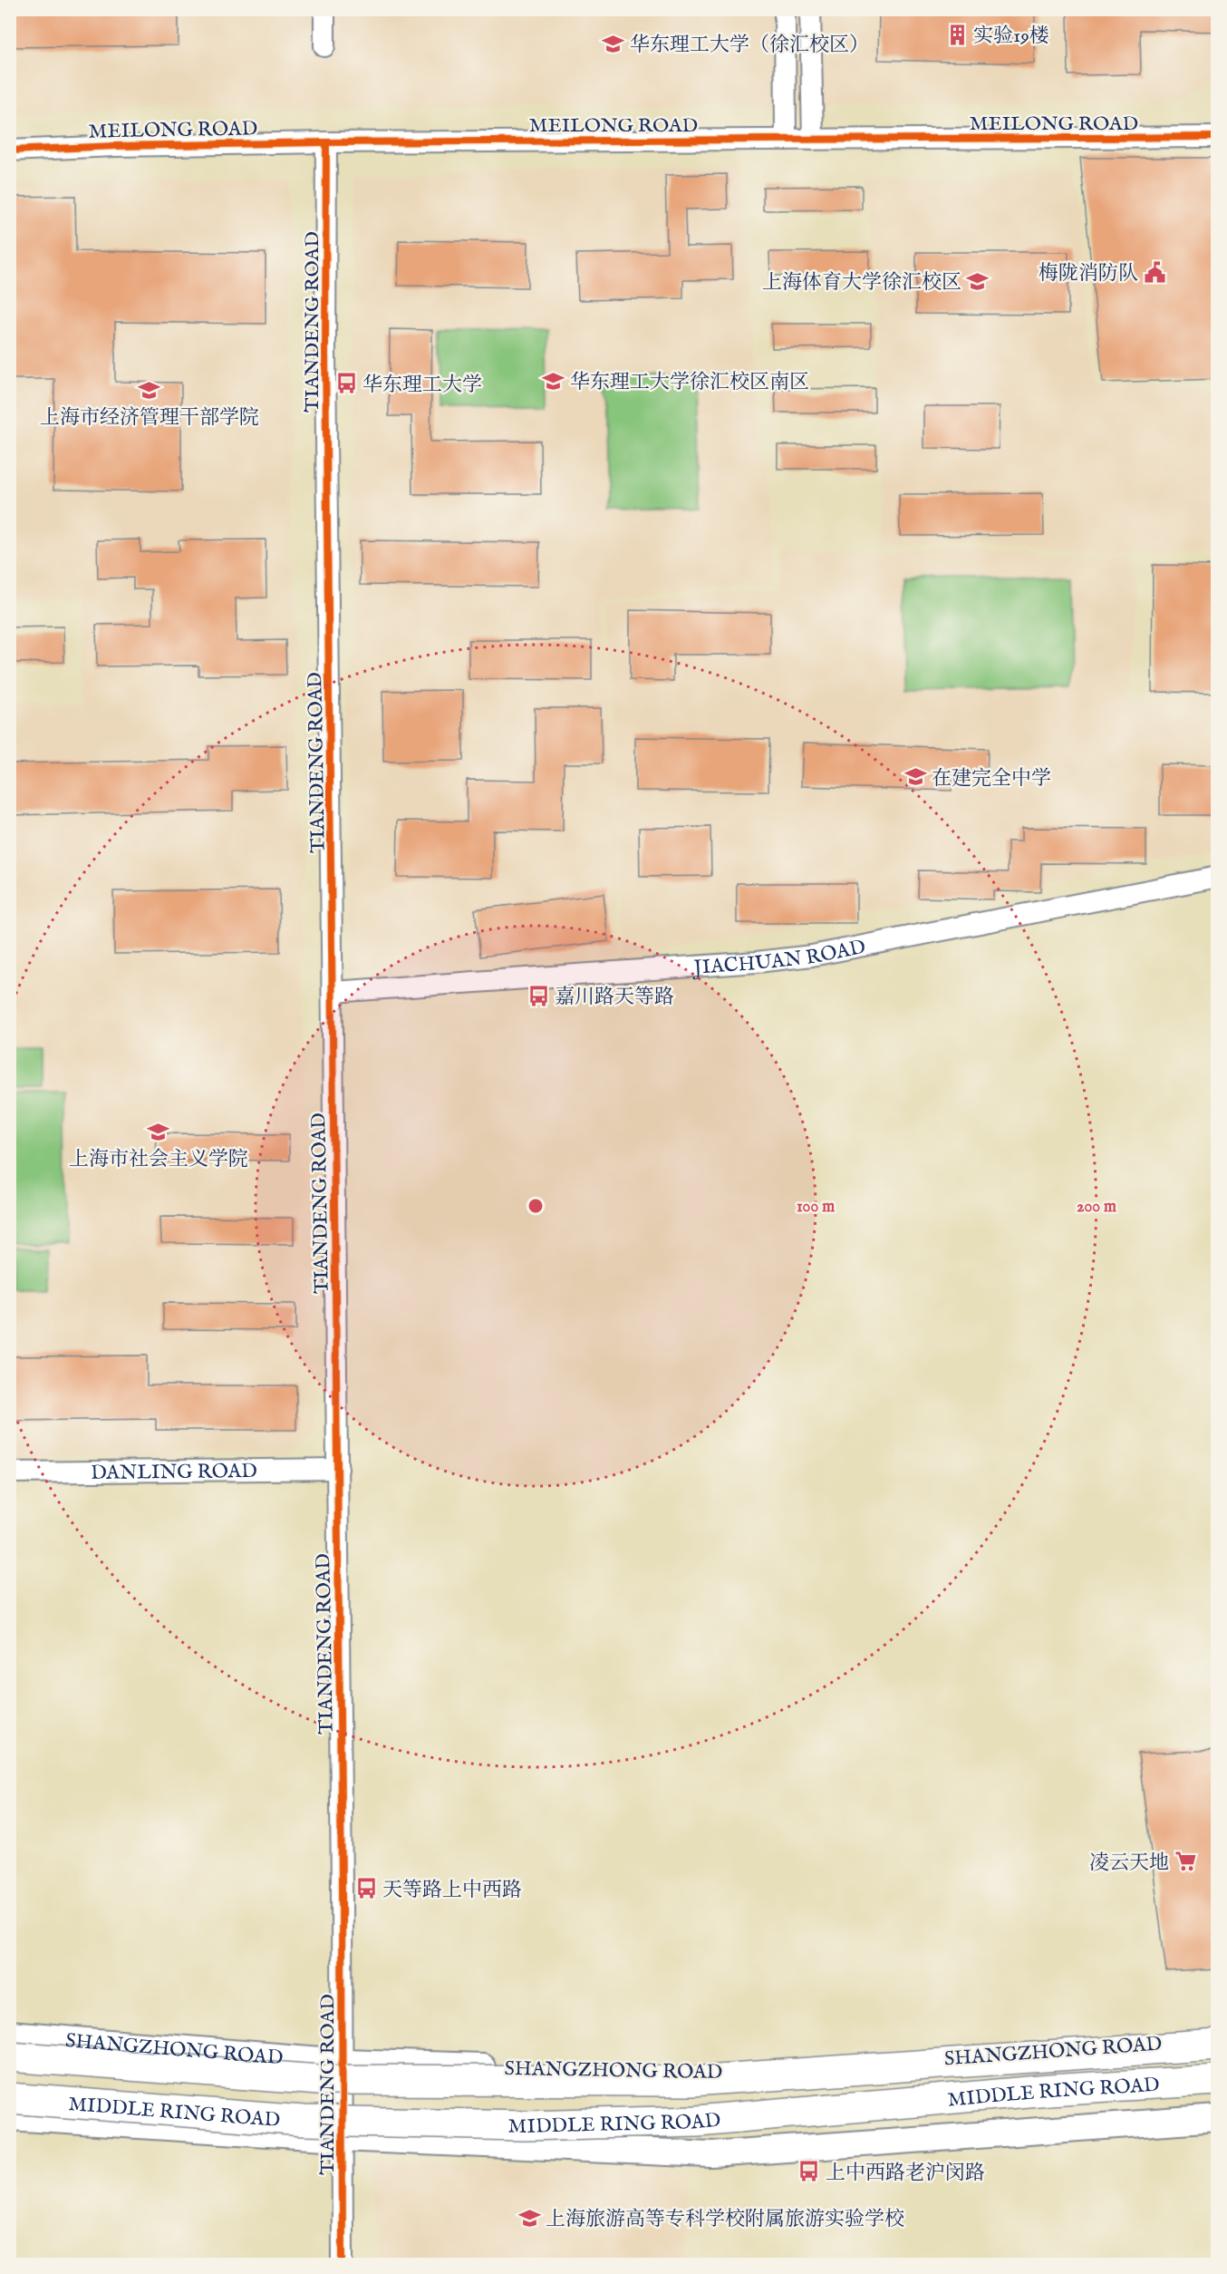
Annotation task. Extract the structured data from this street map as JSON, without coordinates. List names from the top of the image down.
{
  "streets": {
    "highway": ["MIDDLE RING ROAD"],
    "main road": ["SHANGZHONG ROAD"],
    "street": [
      "MEILONG ROAD",
      "TIANDENG ROAD",
      "JIACHUAN ROAD",
      "DANLING ROAD"
    ]
  },
  "crossings": [
    ["MEILONG ROAD", "TIANDENG ROAD"],
    ["TIANDENG ROAD", "JIACHUAN ROAD"],
    ["TIANDENG ROAD", "DANLING ROAD"],
    ["TIANDENG ROAD", "SHANGZHONG ROAD"]
  ],
  "places": {
    "building": ["实验19楼"],
    "school or university": [
      "华东理工大学（徐汇校区）",
      "上海体育大学徐汇校区",
      "华东理工大学徐汇校区南区",
      "上海市经济管理干部学院",
      "在建完全中学",
      "上海市社会主义学院",
      "上海旅游高等专科学校附属旅游实验学校"
    ],
    "public building": ["梅陇消防队"],
    "bus stop": [
      "华东理工大学",
      "嘉川路天等路",
      "天等路上中西路",
      "上中西路老沪闵路"
    ],
    "supermarket": ["凌云天地"]
  },
  "rings": ["100 m", "200 m"]
}
